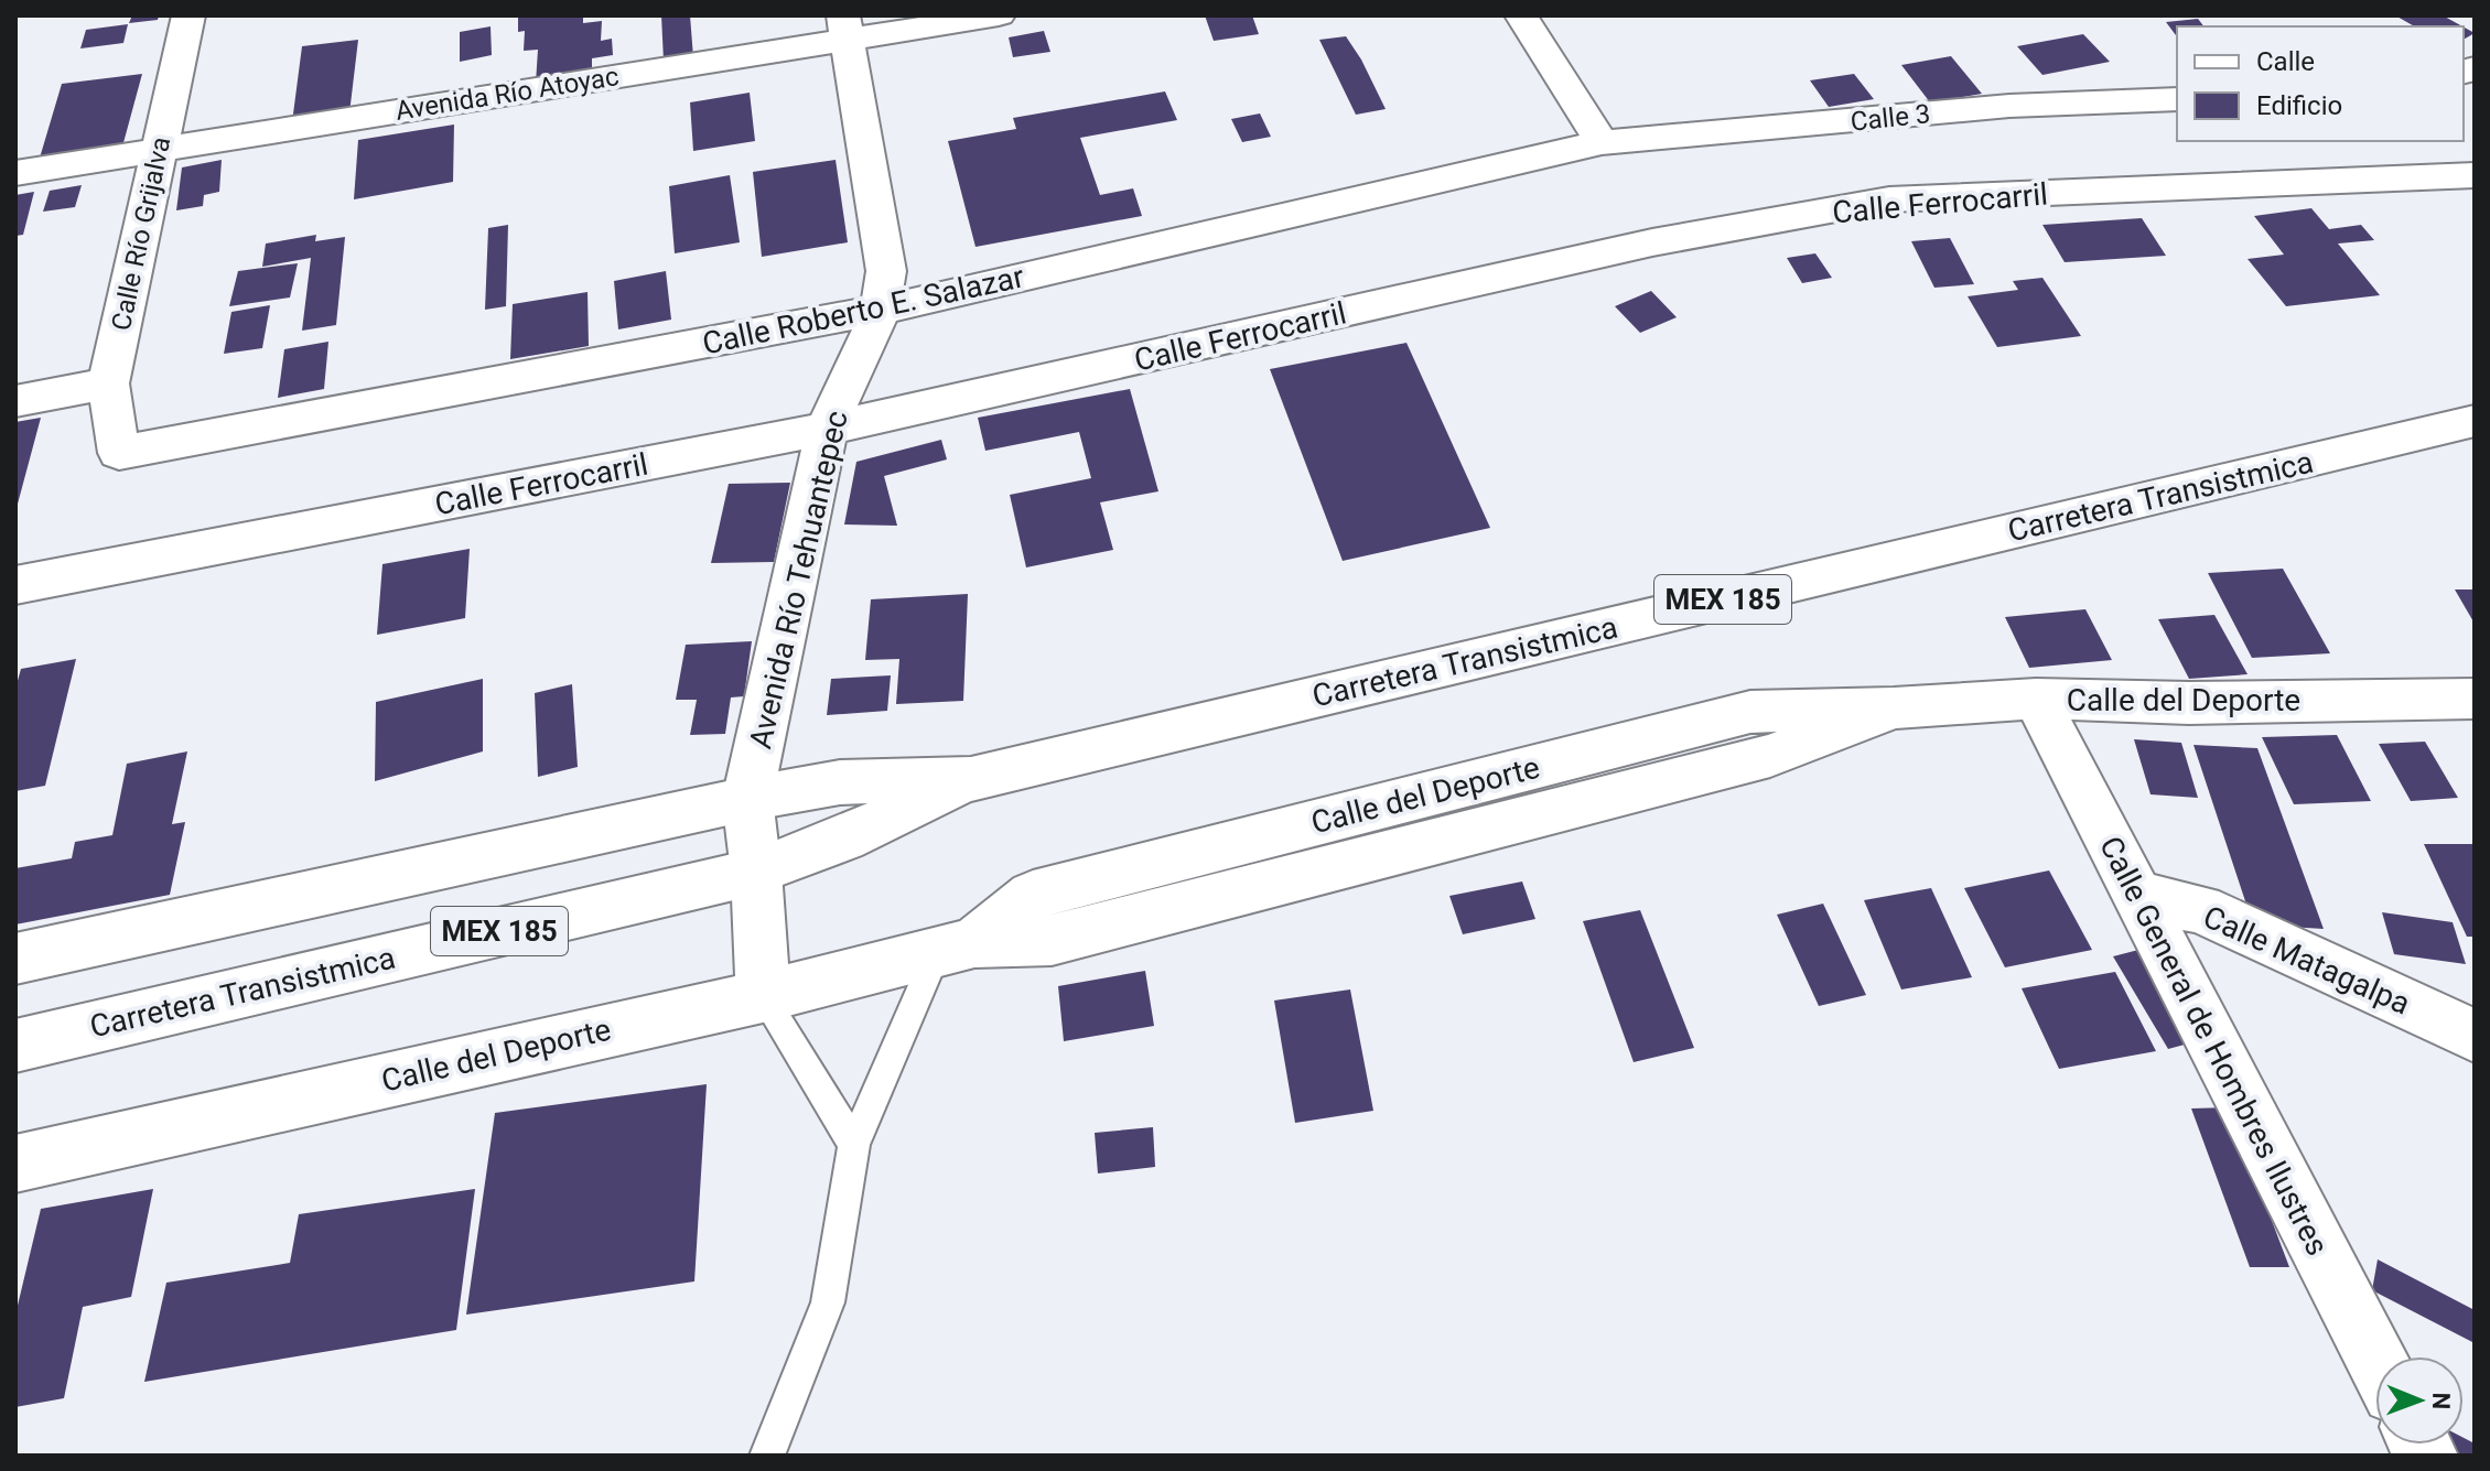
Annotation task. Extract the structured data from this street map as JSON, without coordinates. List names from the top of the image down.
{
  "streets": {
    "street": [
      "Avenida Río Atoyac",
      "Calle 3",
      "Calle Ferrocarril",
      "Calle Río Grijalva",
      "Calle Roberto E. Salazar",
      "Carretera Transistmica",
      "Avenida Río Tehuantepec",
      "MEX 185",
      "Calle del Deporte",
      "Calle Matagalpa",
      "Calle General de Hombres Ilustres"
    ]
  },
  "crossings": [
    ["Avenida Río Atoyac", "Calle Río Grijalva"],
    ["Avenida Río Atoyac", "Avenida Río Tehuantepec"],
    ["Calle 3", "Calle Roberto E. Salazar"],
    ["Calle Ferrocarril", "Avenida Río Tehuantepec"],
    ["Calle Río Grijalva", "Calle Roberto E. Salazar"],
    ["Calle Roberto E. Salazar", "Avenida Río Tehuantepec"],
    ["Carretera Transistmica", "Avenida Río Tehuantepec"],
    ["Avenida Río Tehuantepec", "Calle del Deporte"],
    ["Calle del Deporte", "Calle General de Hombres Ilustres"],
    ["Calle Matagalpa", "Calle General de Hombres Ilustres"]
  ],
  "legend": ["Calle", "Edificio"],
  "north": "right"
}
